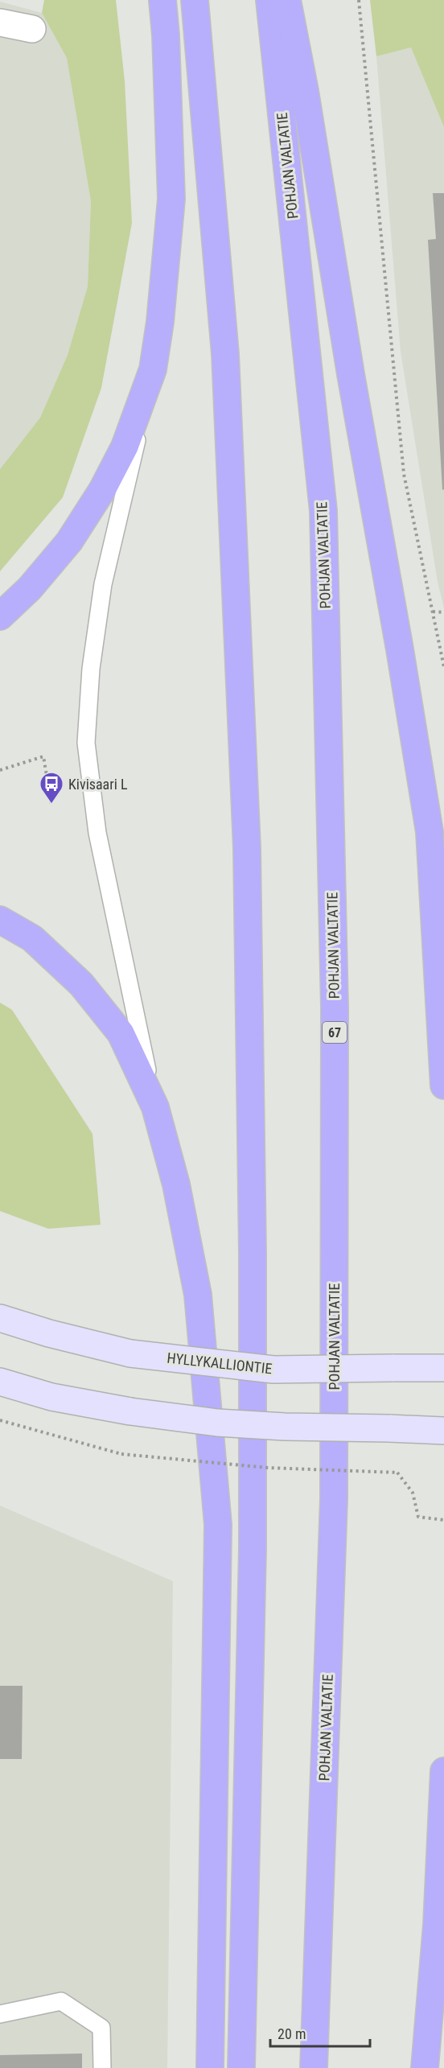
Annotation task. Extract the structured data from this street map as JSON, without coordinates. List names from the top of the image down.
{
  "streets": {
    "highway": ["POHJAN VALTATIE", "67"],
    "main road": ["HYLLYKALLIONTIE"]
  },
  "places": {
    "bus stop": ["Kivisaari L"]
  },
  "scale_bar": "20 m"
}
